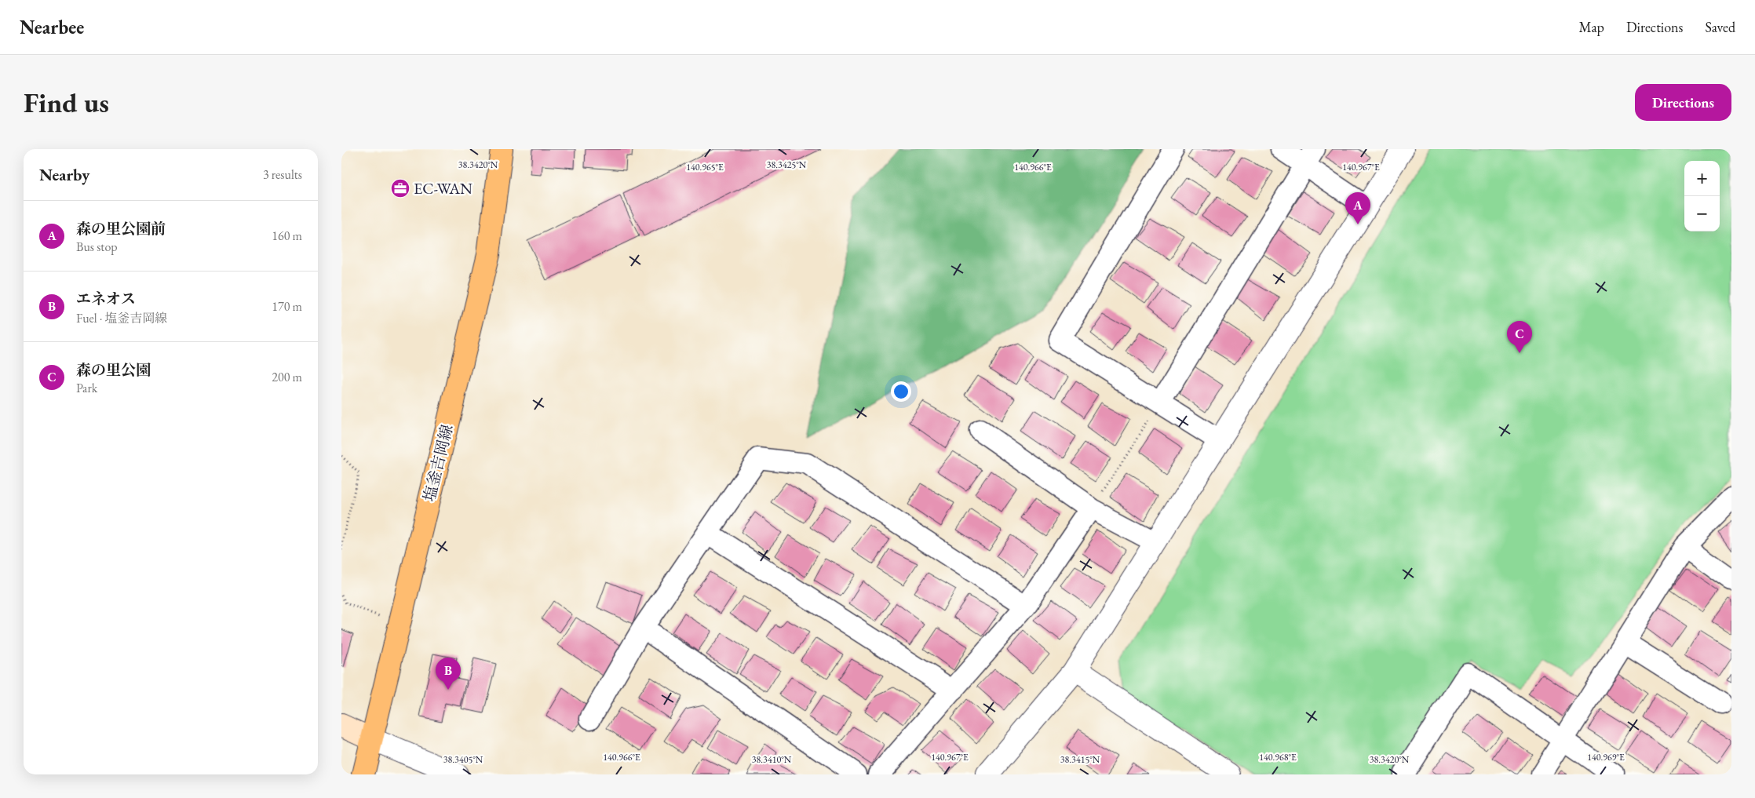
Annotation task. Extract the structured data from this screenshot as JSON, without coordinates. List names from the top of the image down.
{
  "streets": {
    "main road": ["塩釜吉岡線"]
  },
  "places": {
    "office": ["EC-WAN"]
  },
  "page": {
    "header": "Nearbee",
    "nav": ["Map", "Directions", "Saved"],
    "buttons": "Directions",
    "title": "Find us",
    "heading": ["Nearby", "3 results"],
    "map_buttons": ["+", "−"],
    "pins": ["A", "C", "B"],
    "list": [
      {
        "mark": "A",
        "name": "森の里公園前",
        "note": "Bus stop",
        "value": "160 m"
      },
      {
        "mark": "B",
        "name": "エネオス",
        "note": "Fuel · 塩釜吉岡線",
        "value": "170 m"
      },
      {
        "mark": "C",
        "name": "森の里公園",
        "note": "Park",
        "value": "200 m"
      }
    ]
  },
  "coordinates": [
    "38.3420°N",
    "38.3425°N",
    "140.966°E",
    "140.967°E",
    "140.965°E",
    "140.968°E",
    "140.969°E",
    "38.3405°N",
    "38.3410°N",
    "38.3415°N"
  ]
}
